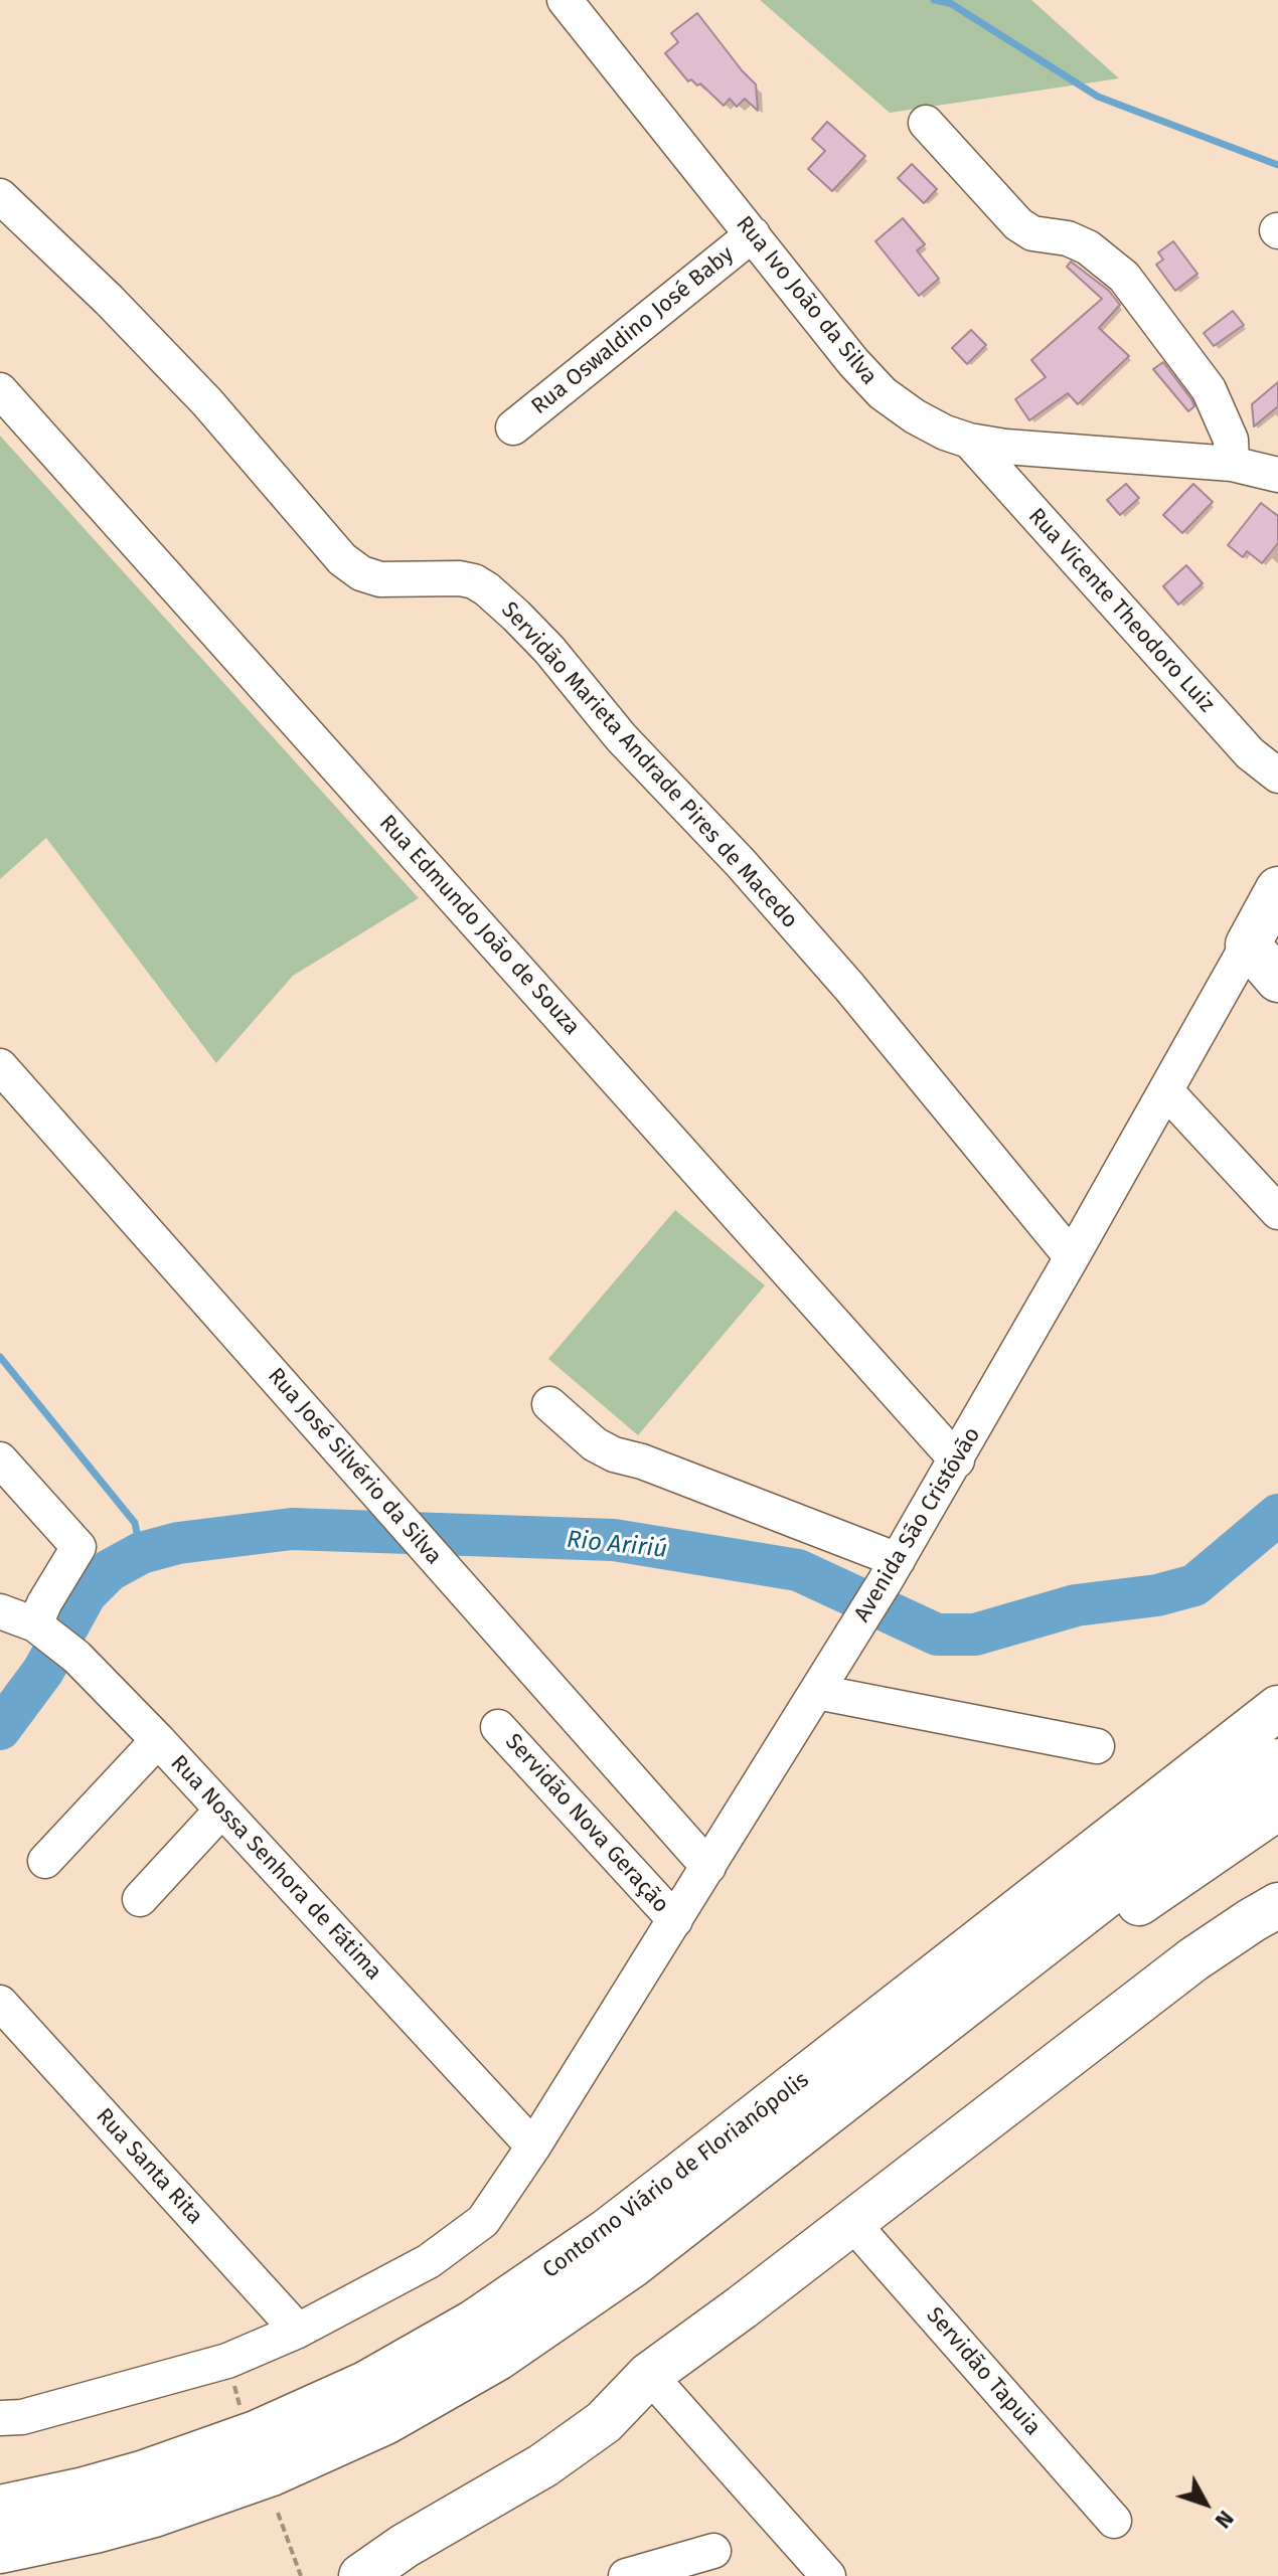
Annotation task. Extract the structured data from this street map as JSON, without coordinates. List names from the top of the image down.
{
  "streets": {
    "main road": ["Avenida São Cristóvão", "Contorno Viário de Florianópolis"],
    "street": [
      "Rua Ivo João da Silva",
      "Rua Oswaldino José Baby",
      "Rua Vicente Theodoro Luiz",
      "Servidão Marieta Andrade Pires de Macedo",
      "Rua Edmundo João de Souza",
      "Rua José Silvério da Silva",
      "Servidão Nova Geração",
      "Rua Nossa Senhora de Fátima",
      "Rua Santa Rita",
      "Servidão Tapuia"
    ]
  },
  "crossings": [
    ["Rua Ivo João da Silva", "Rua Oswaldino José Baby"],
    ["Rua Ivo João da Silva", "Rua Vicente Theodoro Luiz"],
    ["Servidão Marieta Andrade Pires de Macedo", "Avenida São Cristóvão"],
    ["Rua Edmundo João de Souza", "Avenida São Cristóvão"],
    ["Rua José Silvério da Silva", "Avenida São Cristóvão"],
    ["Avenida São Cristóvão", "Servidão Nova Geração"],
    ["Avenida São Cristóvão", "Rua Nossa Senhora de Fátima"],
    ["Avenida São Cristóvão", "Rua Santa Rita"]
  ],
  "water": ["Rio Aririú"],
  "north": "bottom right"
}
